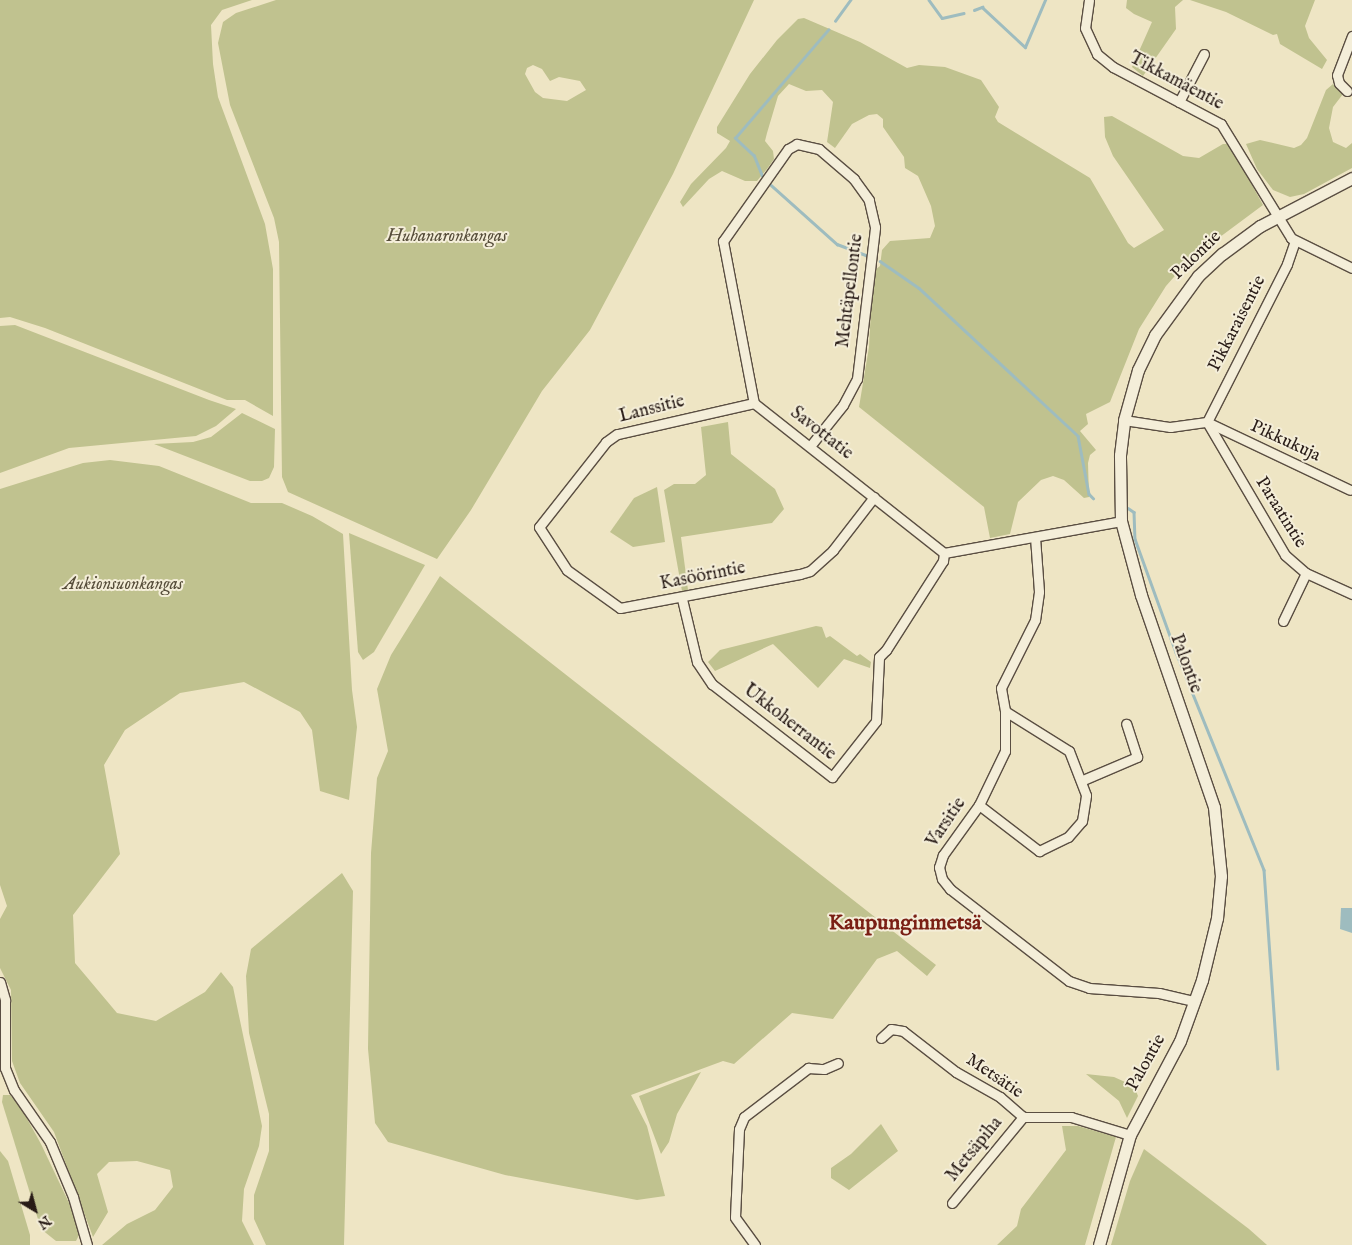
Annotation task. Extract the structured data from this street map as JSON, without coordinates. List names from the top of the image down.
{
  "streets": {
    "street": [
      "Tikkamäentie",
      "Palontie",
      "Mehtäpellontie",
      "Pikkaraisentie",
      "Lanssitie",
      "Savottatie",
      "Pikkukuja",
      "Paraatintie",
      "Kasöörintie",
      "Ukkoherrantie",
      "Varsitie",
      "Metsätie",
      "Metsäpiha"
    ]
  },
  "crossings": [
    ["Tikkamäentie", "Palontie"],
    ["Tikkamäentie", "Pikkaraisentie"],
    ["Palontie", "Varsitie"],
    ["Palontie", "Metsätie"],
    ["Mehtäpellontie", "Lanssitie"],
    ["Mehtäpellontie", "Savottatie"],
    ["Pikkaraisentie", "Pikkukuja"],
    ["Pikkaraisentie", "Paraatintie"],
    ["Lanssitie", "Savottatie"],
    ["Lanssitie", "Kasöörintie"],
    ["Savottatie", "Kasöörintie"],
    ["Savottatie", "Ukkoherrantie"],
    ["Pikkukuja", "Paraatintie"],
    ["Kasöörintie", "Ukkoherrantie"],
    ["Metsätie", "Metsäpiha"]
  ],
  "districts": ["Kaupunginmetsä"],
  "parks": ["Huhanaronkangas", "Aukionsuonkangas"],
  "north": "bottom right"
}
